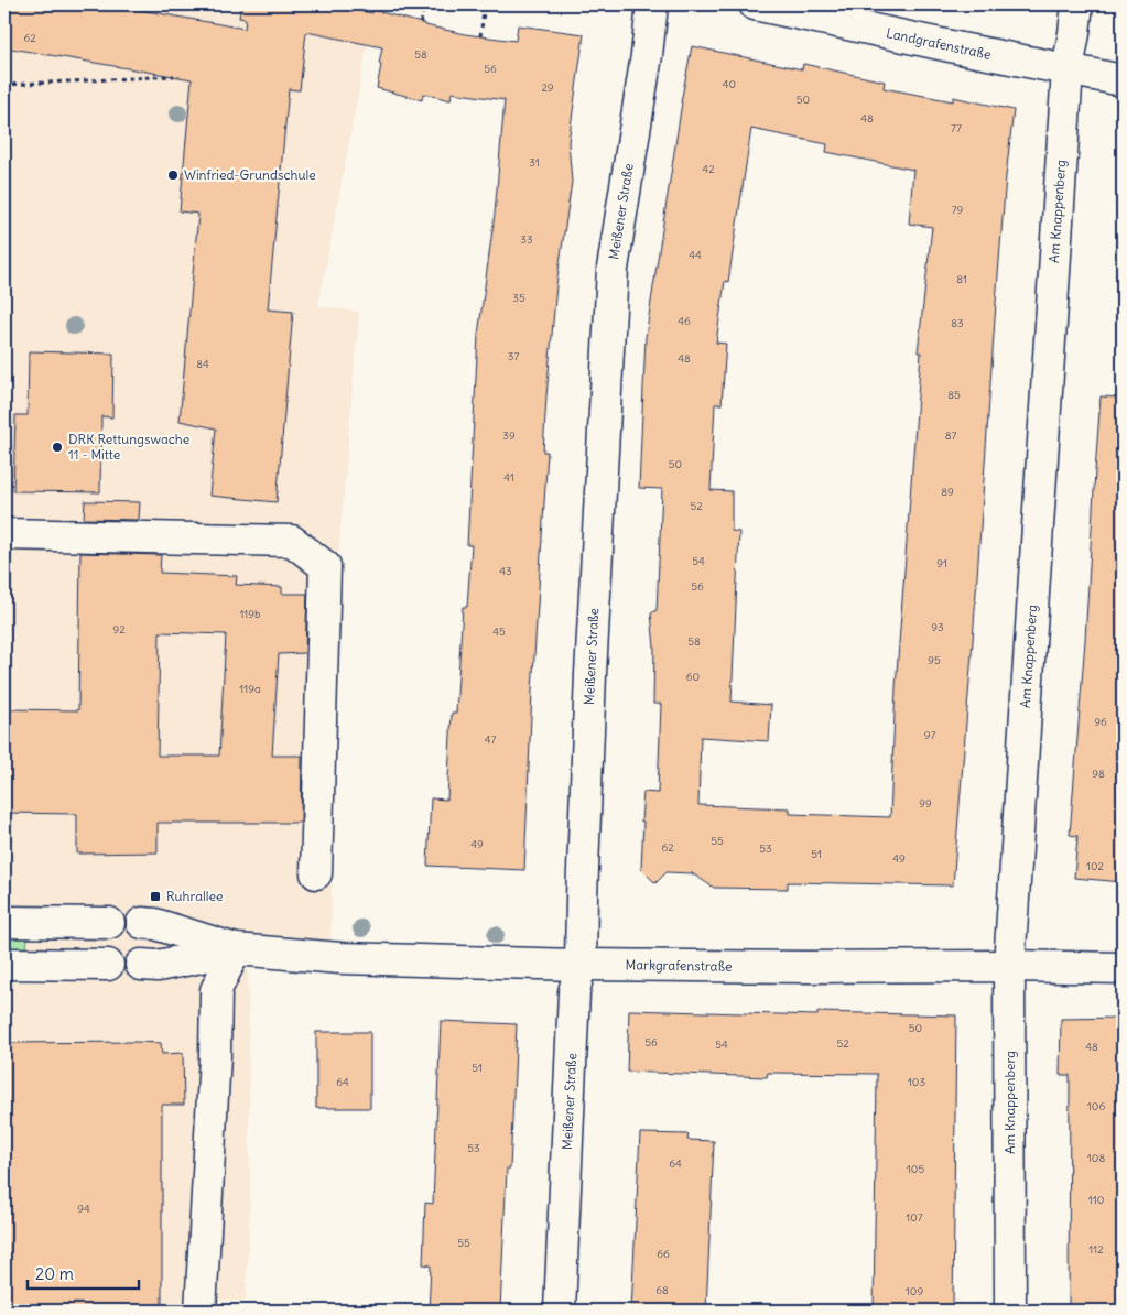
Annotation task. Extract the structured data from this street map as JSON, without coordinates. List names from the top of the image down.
{
  "streets": {
    "street": [
      "Landgrafenstraße",
      "Meißener Straße",
      "Am Knappenberg",
      "Markgrafenstraße"
    ]
  },
  "crossings": [
    ["Landgrafenstraße", "Am Knappenberg"],
    ["Meißener Straße", "Markgrafenstraße"],
    ["Am Knappenberg", "Markgrafenstraße"]
  ],
  "places": {
    "other": ["Winfried-Grundschule", "DRK Rettungswache 11 - Mitte"],
    "transit": ["Ruhrallee"]
  },
  "house_numbers": [
    "62",
    "58",
    "56",
    "40",
    "29",
    "50",
    "48",
    "77",
    "31",
    "42",
    "79",
    "33",
    "44",
    "81",
    "35",
    "46",
    "83",
    "37",
    "48",
    "84",
    "85",
    "39",
    "87",
    "50",
    "41",
    "89",
    "52",
    "54",
    "91",
    "43",
    "56",
    "119b",
    "93",
    "92",
    "45",
    "58",
    "95",
    "60",
    "119a",
    "96",
    "97",
    "47",
    "98",
    "99",
    "55",
    "49",
    "62",
    "53",
    "51",
    "49",
    "102",
    "50",
    "56",
    "52",
    "54",
    "48",
    "51",
    "64",
    "103",
    "106",
    "53",
    "108",
    "64",
    "105",
    "110",
    "94",
    "107",
    "55",
    "112",
    "66",
    "68",
    "109"
  ],
  "scale_bar": "20 m"
}
